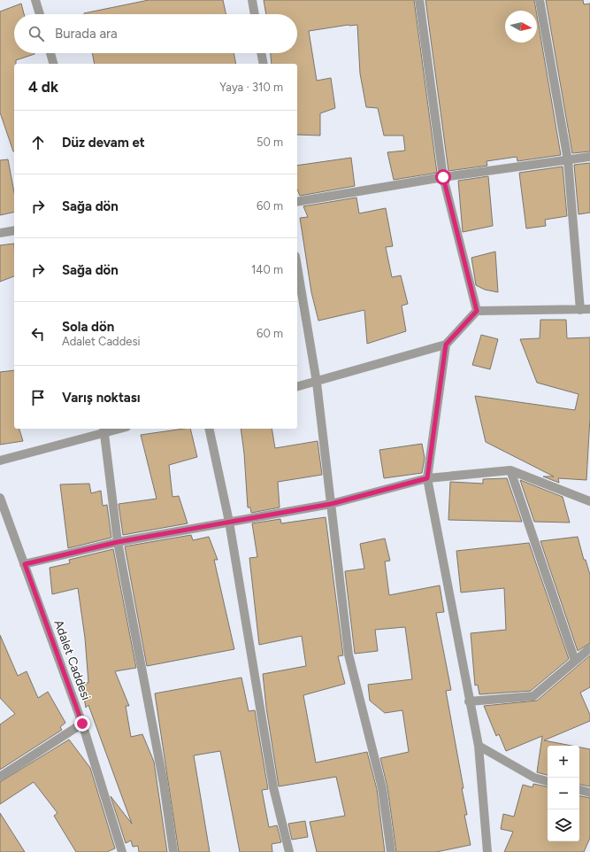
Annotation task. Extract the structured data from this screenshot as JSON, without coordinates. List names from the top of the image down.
{
  "streets": {
    "street": ["Adalet Caddesi"]
  },
  "north": "right",
  "page": {
    "search": "Burada ara",
    "heading": ["4 dk", "Yaya · 310 m"],
    "list": [
      ["Düz devam et", "50 m"],
      ["Sağa dön", "60 m"],
      ["Sağa dön", "140 m"],
      ["Sola dön", "Adalet Caddesi", "60 m"],
      "Varış noktası"
    ],
    "map_buttons": ["+", "−"]
  }
}
